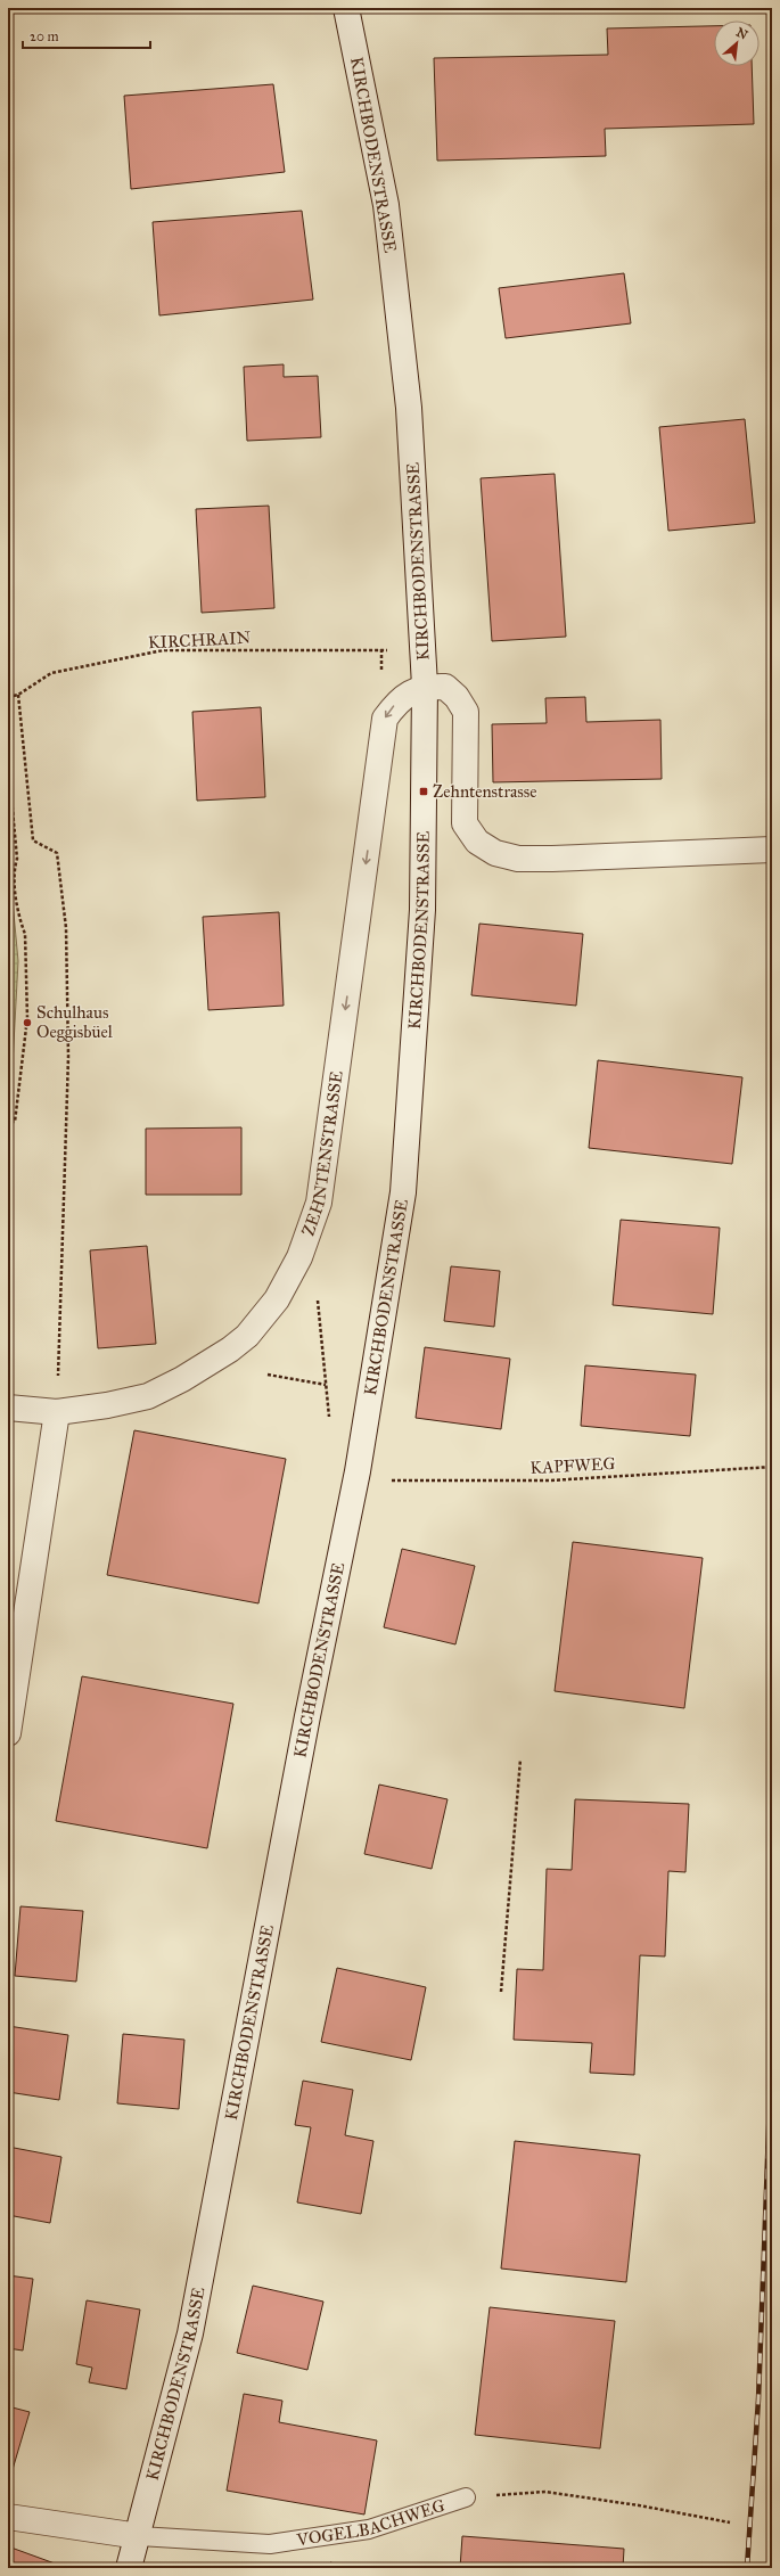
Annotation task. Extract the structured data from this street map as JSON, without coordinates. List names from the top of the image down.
{
  "streets": {
    "street": ["KIRCHBODENSTRASSE", "ZEHNTENSTRASSE", "VOGELBACHWEG"],
    "path": ["KIRCHRAIN", "KAPFWEG"]
  },
  "crossings": [
    ["KIRCHBODENSTRASSE", "ZEHNTENSTRASSE"],
    ["KIRCHBODENSTRASSE", "VOGELBACHWEG"]
  ],
  "one_way": ["ZEHNTENSTRASSE"],
  "places": {
    "transit": ["Zehntenstrasse"],
    "other": ["Schulhaus Oeggisbüel"]
  },
  "scale_bar": "20 m",
  "north": "top right"
}
